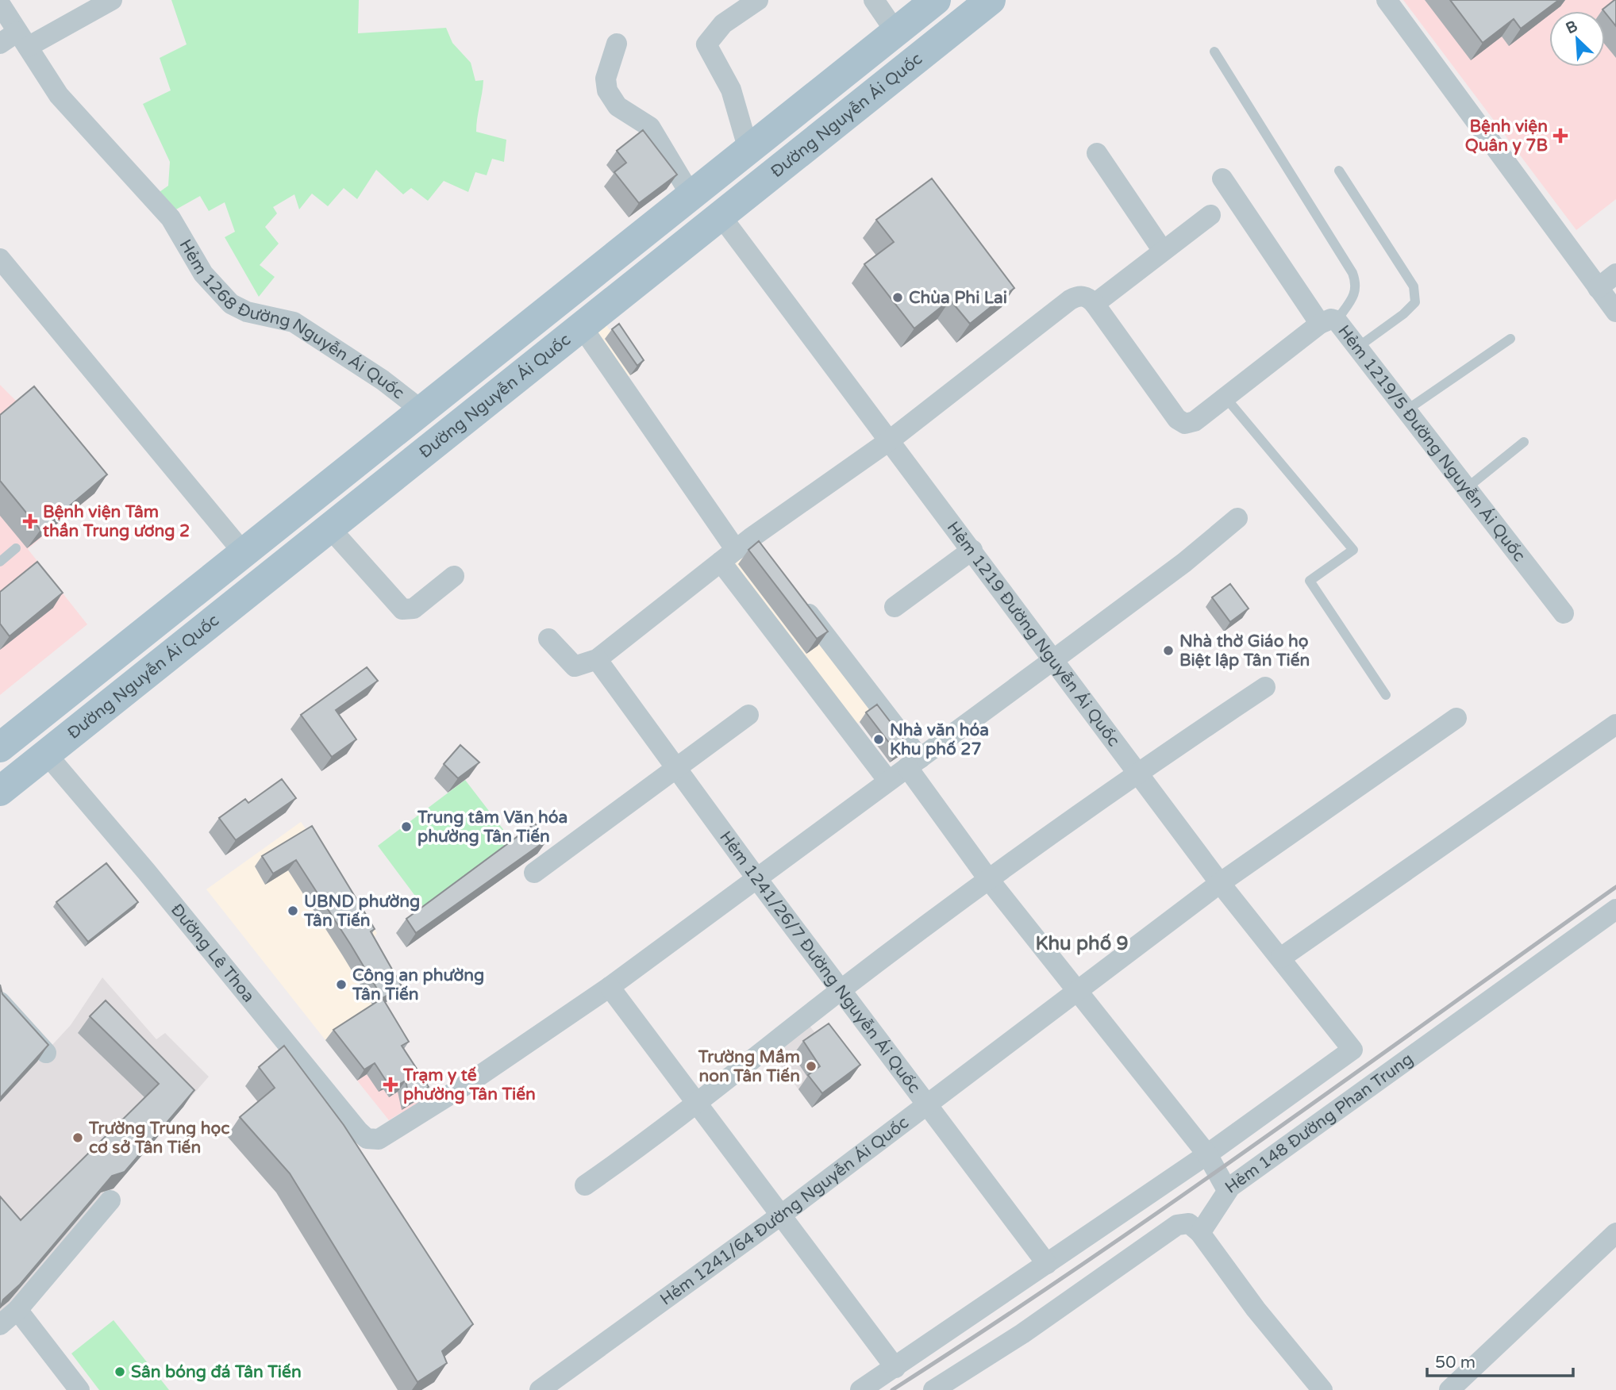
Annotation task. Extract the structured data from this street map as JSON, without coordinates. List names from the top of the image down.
{
  "streets": {
    "main road": ["Đường Nguyễn Ái Quốc"],
    "street": [
      "Hẻm 1268 Đường Nguyễn Ái Quốc",
      "Hẻm 1219/5 Đường Nguyễn Ái Quốc",
      "Hẻm 1219 Đường Nguyễn Ái Quốc",
      "Đường Lê Thoa",
      "Hẻm 1241/26/7 Đường Nguyễn Ái Quốc",
      "Hẻm 148 Đường Phan Trung",
      "Hẻm 1241/64 Đường Nguyễn Ái Quốc"
    ]
  },
  "crossings": [
    ["Đường Nguyễn Ái Quốc", "Hẻm 1268 Đường Nguyễn Ái Quốc"],
    ["Đường Nguyễn Ái Quốc", "Hẻm 1219 Đường Nguyễn Ái Quốc"],
    ["Đường Nguyễn Ái Quốc", "Đường Lê Thoa"],
    ["Hẻm 1219 Đường Nguyễn Ái Quốc", "Hẻm 1241/64 Đường Nguyễn Ái Quốc"],
    ["Hẻm 1241/26/7 Đường Nguyễn Ái Quốc", "Hẻm 1241/64 Đường Nguyễn Ái Quốc"]
  ],
  "districts": ["Khu phố 9"],
  "places": {
    "health": ["Bệnh viện Quân y 7B", "Bệnh viện Tâm thần Trung ương 2", "Trạm y tế phường Tân Tiến"],
    "other": [
      "Chùa Phi Lai",
      "Nhà thờ Giáo họ Biệt lập Tân Tiến",
      "Nhà văn hóa Khu phố 27",
      "Trung tâm Văn hóa phường Tân Tiến",
      "UBND phường Tân Tiến",
      "Công an phường Tân Tiến",
      "Trường Mầm non Tân Tiến",
      "Trường Trung học cơ sở Tân Tiến",
      "Sân bóng đá Tân Tiến"
    ]
  },
  "scale_bar": "50 m",
  "north": "top left"
}
